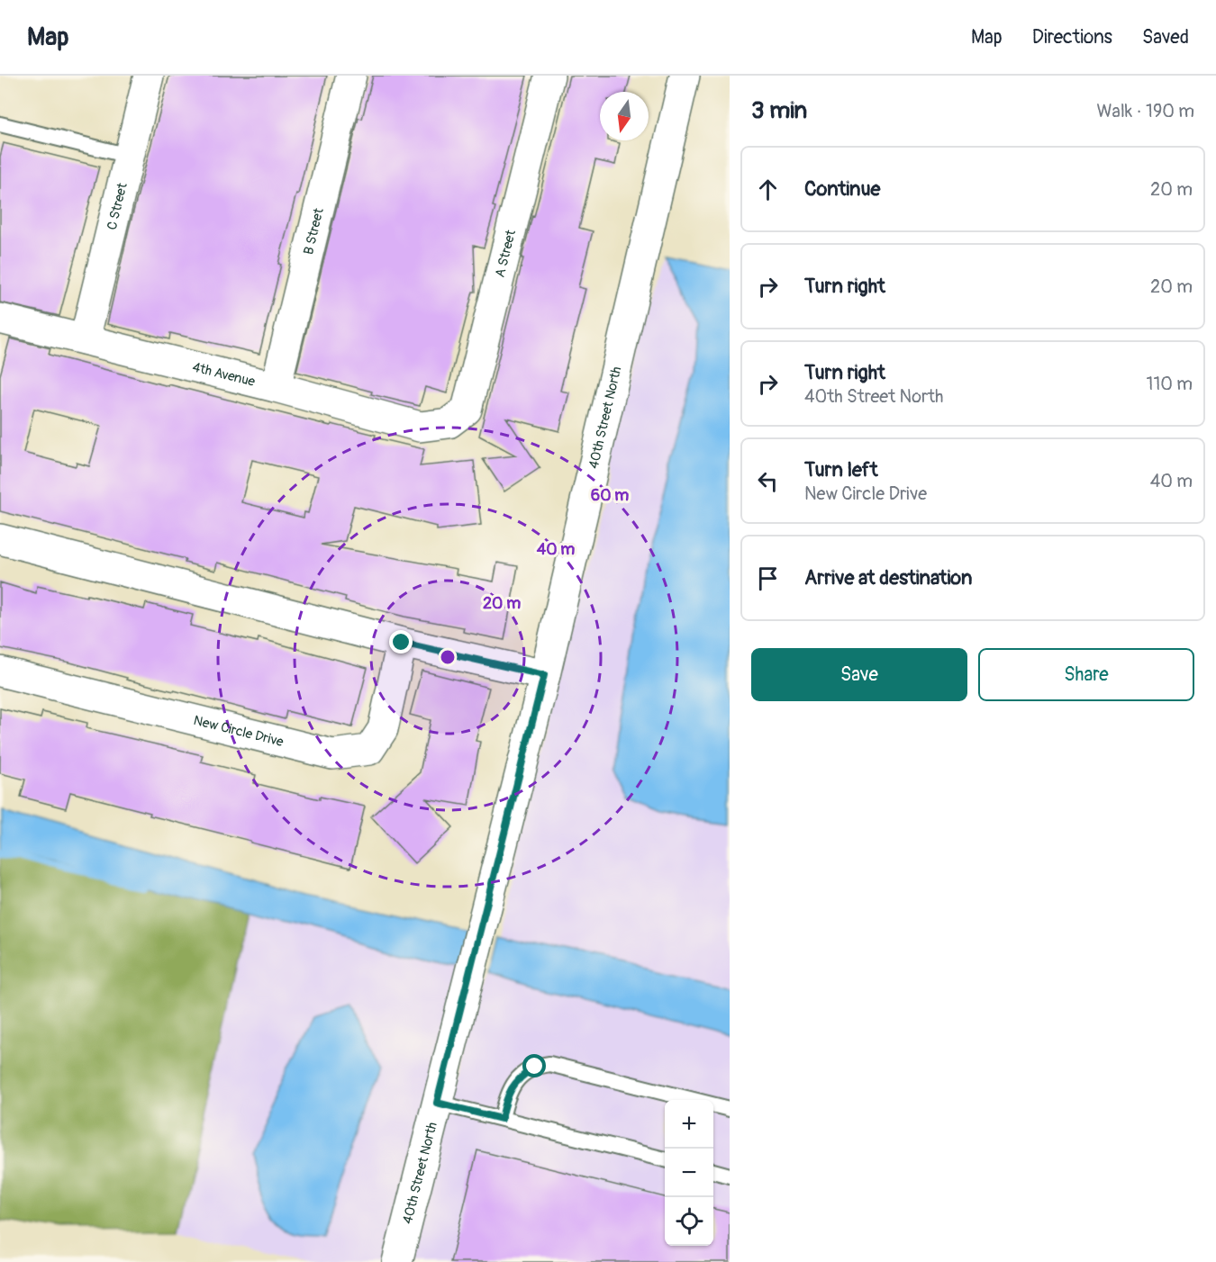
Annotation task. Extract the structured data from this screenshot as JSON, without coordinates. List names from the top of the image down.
{
  "streets": {
    "street": [
      "C Street",
      "B Street",
      "A Street",
      "4th Avenue",
      "40th Street North",
      "New Circle Drive"
    ]
  },
  "crossings": [
    ["C Street", "4th Avenue"],
    ["B Street", "4th Avenue"],
    ["A Street", "4th Avenue"]
  ],
  "north": "bottom",
  "page": {
    "header": "Map",
    "nav": ["Map", "Directions", "Saved"],
    "heading": ["3 min", "Walk · 190 m"],
    "list": [
      ["Continue", "20 m"],
      ["Turn right", "20 m"],
      ["Turn right", "40th Street North", "110 m"],
      ["Turn left", "New Circle Drive", "40 m"],
      "Arrive at destination"
    ],
    "buttons": ["Save", "Share"],
    "map_buttons": ["+", "−"]
  },
  "rings": ["60 m", "40 m", "20 m"]
}
